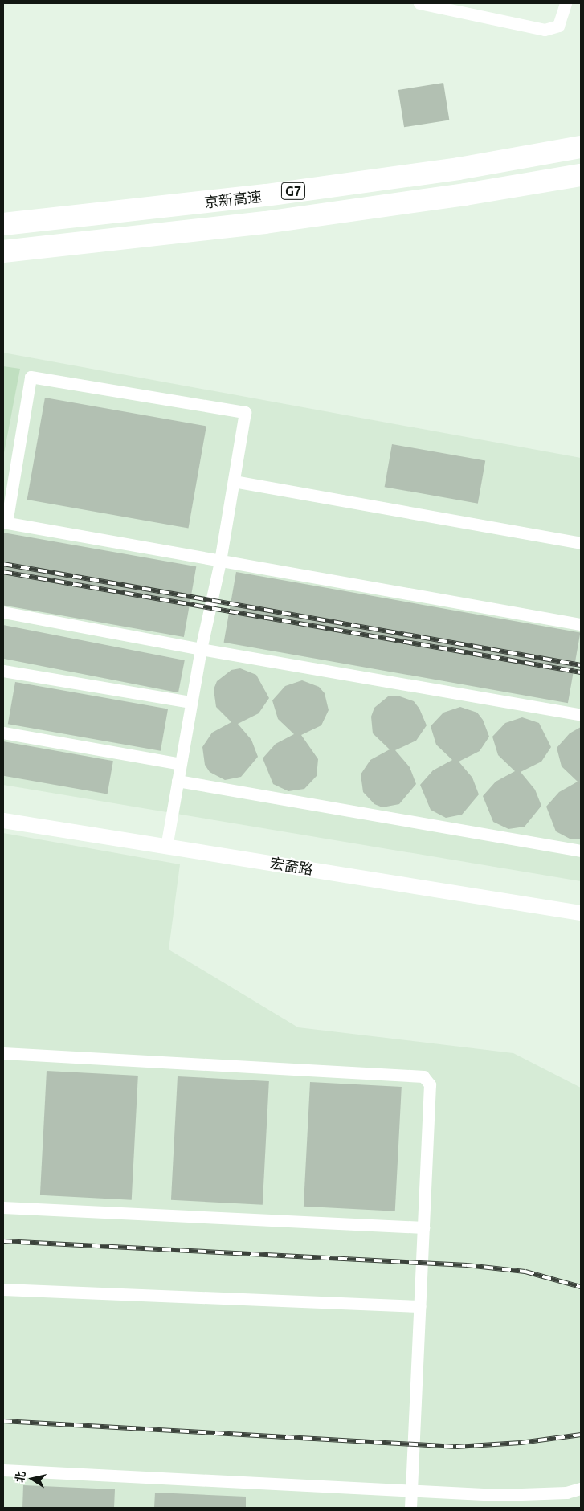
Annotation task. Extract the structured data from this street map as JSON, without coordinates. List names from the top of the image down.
{
  "streets": {
    "highway": ["G7", "京新高速"],
    "street": ["宏奤路"]
  },
  "north": "left"
}
